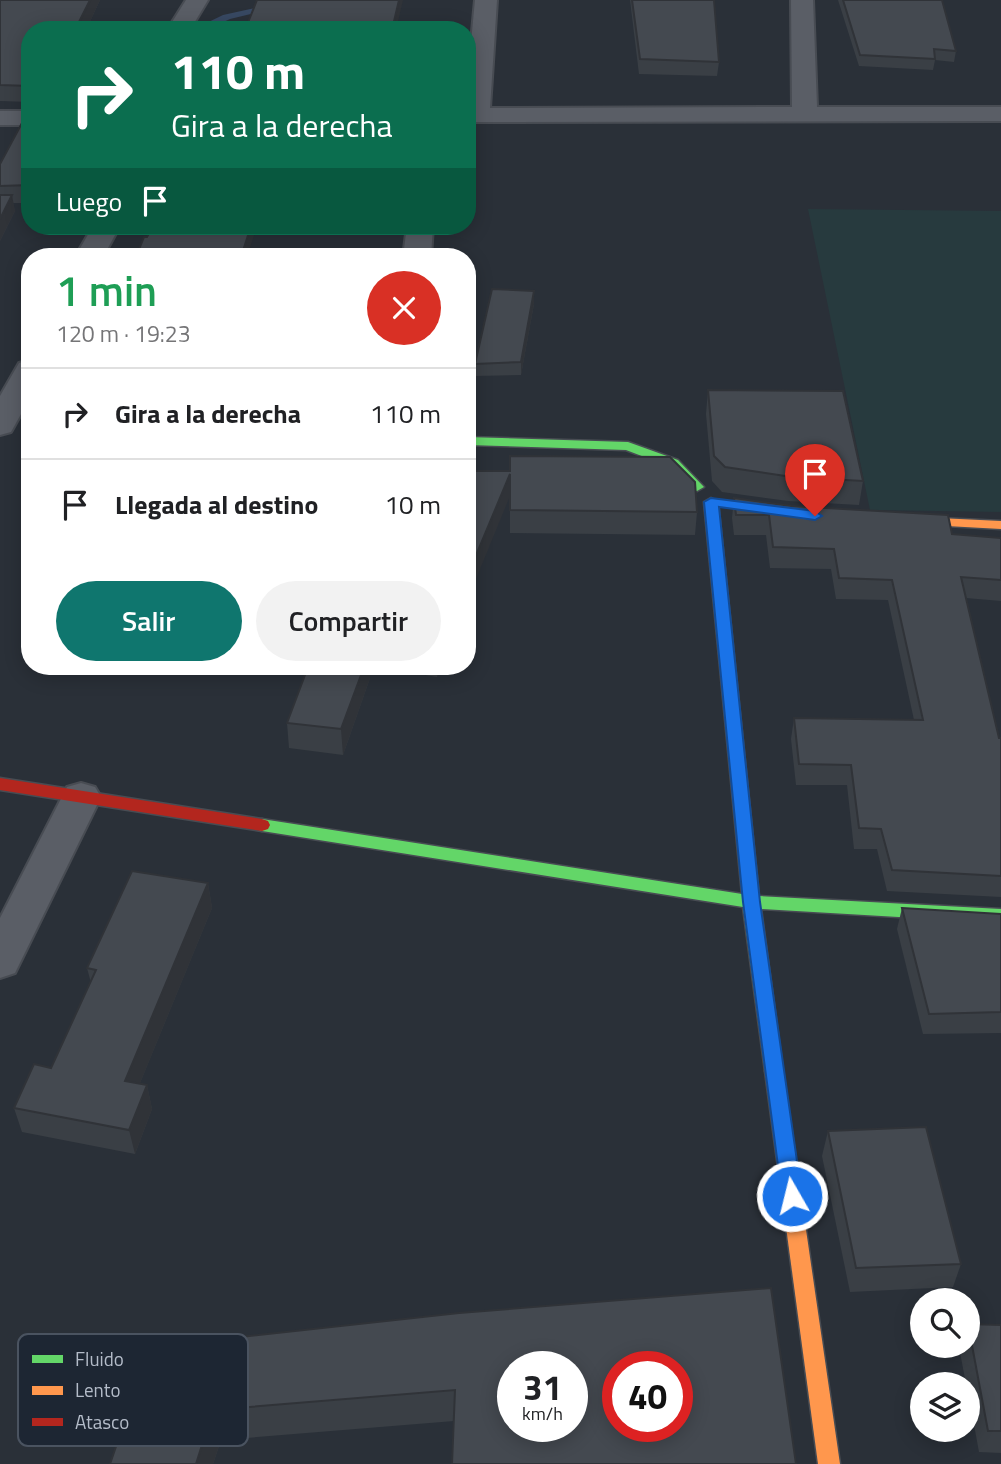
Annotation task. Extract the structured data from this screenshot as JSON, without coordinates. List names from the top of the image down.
{
  "legend": ["Fluido", "Lento", "Atasco"],
  "page": {
    "turn": ["110 m", "Gira a la derecha"],
    "then": "Luego",
    "heading": ["1 min", "120 m · 19:23"],
    "list": [
      {
        "name": "Gira a la derecha",
        "value": "110 m"
      },
      {
        "name": "Llegada al destino",
        "value": "10 m"
      }
    ],
    "buttons": ["Salir", "Compartir"],
    "speed": "31 km/h",
    "limit": "40"
  }
}
